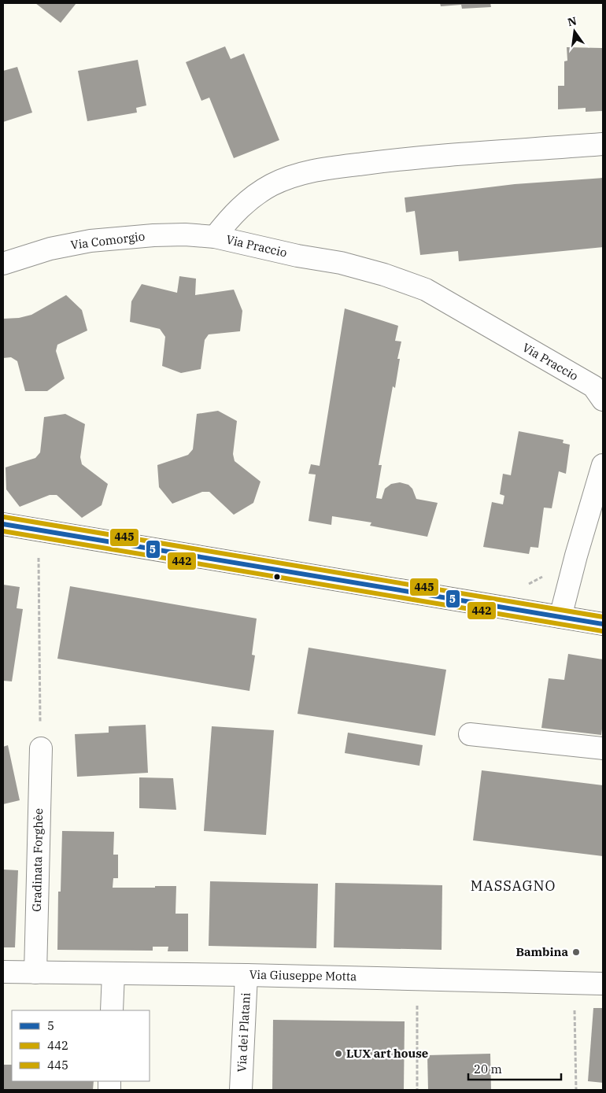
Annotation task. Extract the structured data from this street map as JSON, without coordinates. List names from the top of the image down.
{
  "streets": {
    "street": [
      "Via Comorgio",
      "Via Praccio",
      "Gradinata Forghèe",
      "Via Giuseppe Motta",
      "Via dei Platani"
    ]
  },
  "crossings": [
    ["Via Comorgio", "Via Praccio"],
    ["Gradinata Forghèe", "Via Giuseppe Motta"],
    ["Via Giuseppe Motta", "Via dei Platani"]
  ],
  "districts": ["MASSAGNO"],
  "places": ["Bambina", "LUX art house"],
  "lines": ["transit line 445", "transit line 5", "transit line 442"],
  "legend": ["5", "442", "445"],
  "scale_bar": "20 m",
  "north": "top"
}
